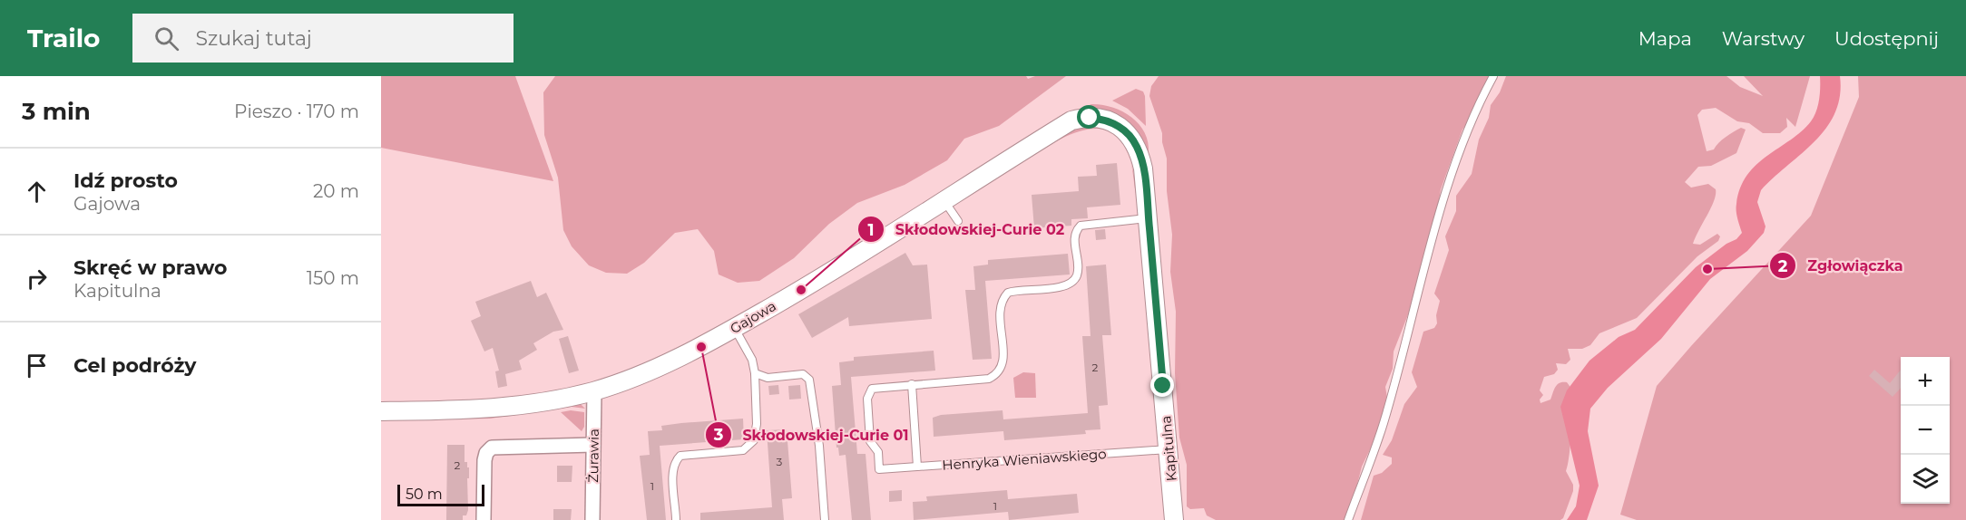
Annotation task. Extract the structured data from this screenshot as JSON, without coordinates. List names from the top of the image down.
{
  "streets": {
    "street": ["Gajowa", "Kapitulna", "Żurawia"],
    "lane": ["Henryka Wieniawskiego"]
  },
  "crossings": [
    ["Gajowa", "Kapitulna"],
    ["Gajowa", "Żurawia"],
    ["Kapitulna", "Henryka Wieniawskiego"]
  ],
  "places": ["Zgłowiączka", "Skłodowskiej-Curie 02", "Skłodowskiej-Curie 01"],
  "house_numbers": [
    "2",
    "3",
    "2",
    "1",
    "1"
  ],
  "scale_bar": "50 m",
  "page": {
    "header": "Trailo",
    "search": "Szukaj tutaj",
    "nav": ["Mapa", "Warstwy", "Udostępnij"],
    "heading": ["3 min", "Pieszo · 170 m"],
    "list": [
      ["Idź prosto", "Gajowa", "20 m"],
      ["Skręć w prawo", "Kapitulna", "150 m"],
      "Cel podróży"
    ],
    "map_buttons": ["+", "−"],
    "scale": "50 m"
  }
}
